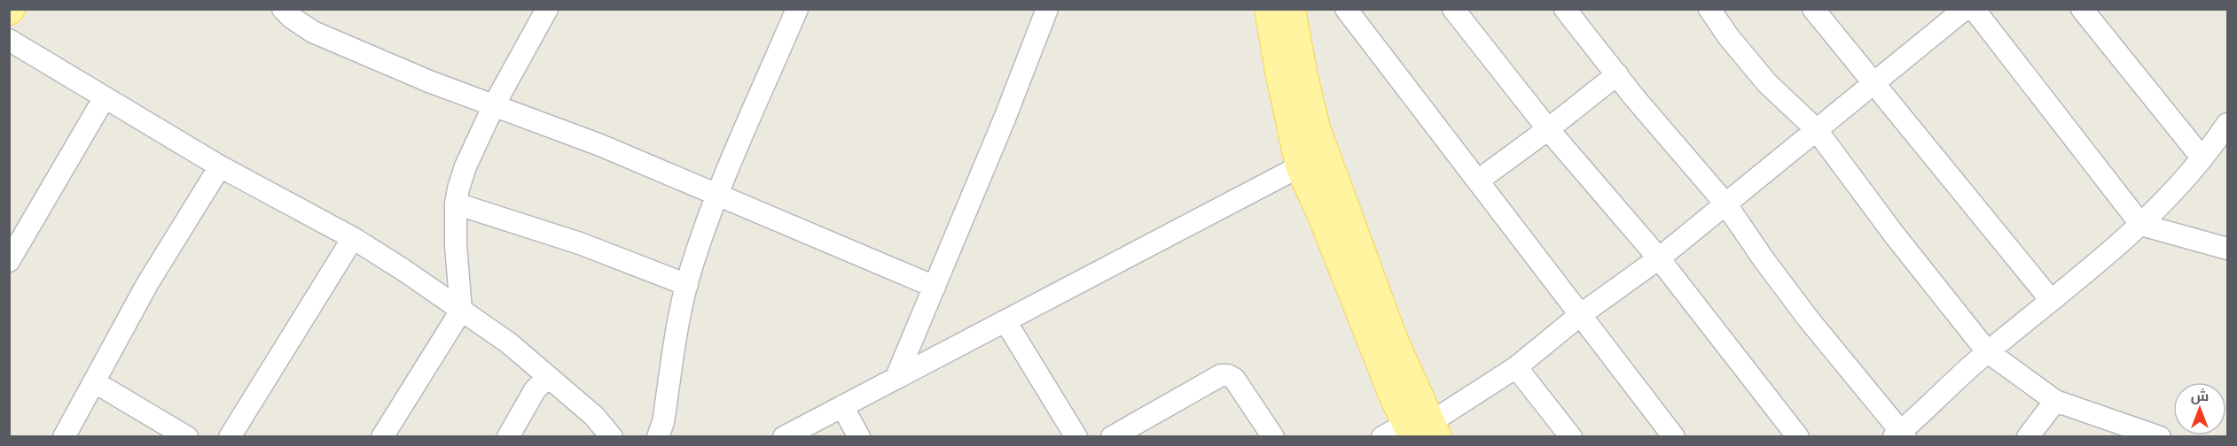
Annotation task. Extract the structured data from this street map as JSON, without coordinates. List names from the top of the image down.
{
  "north": "top"
}
